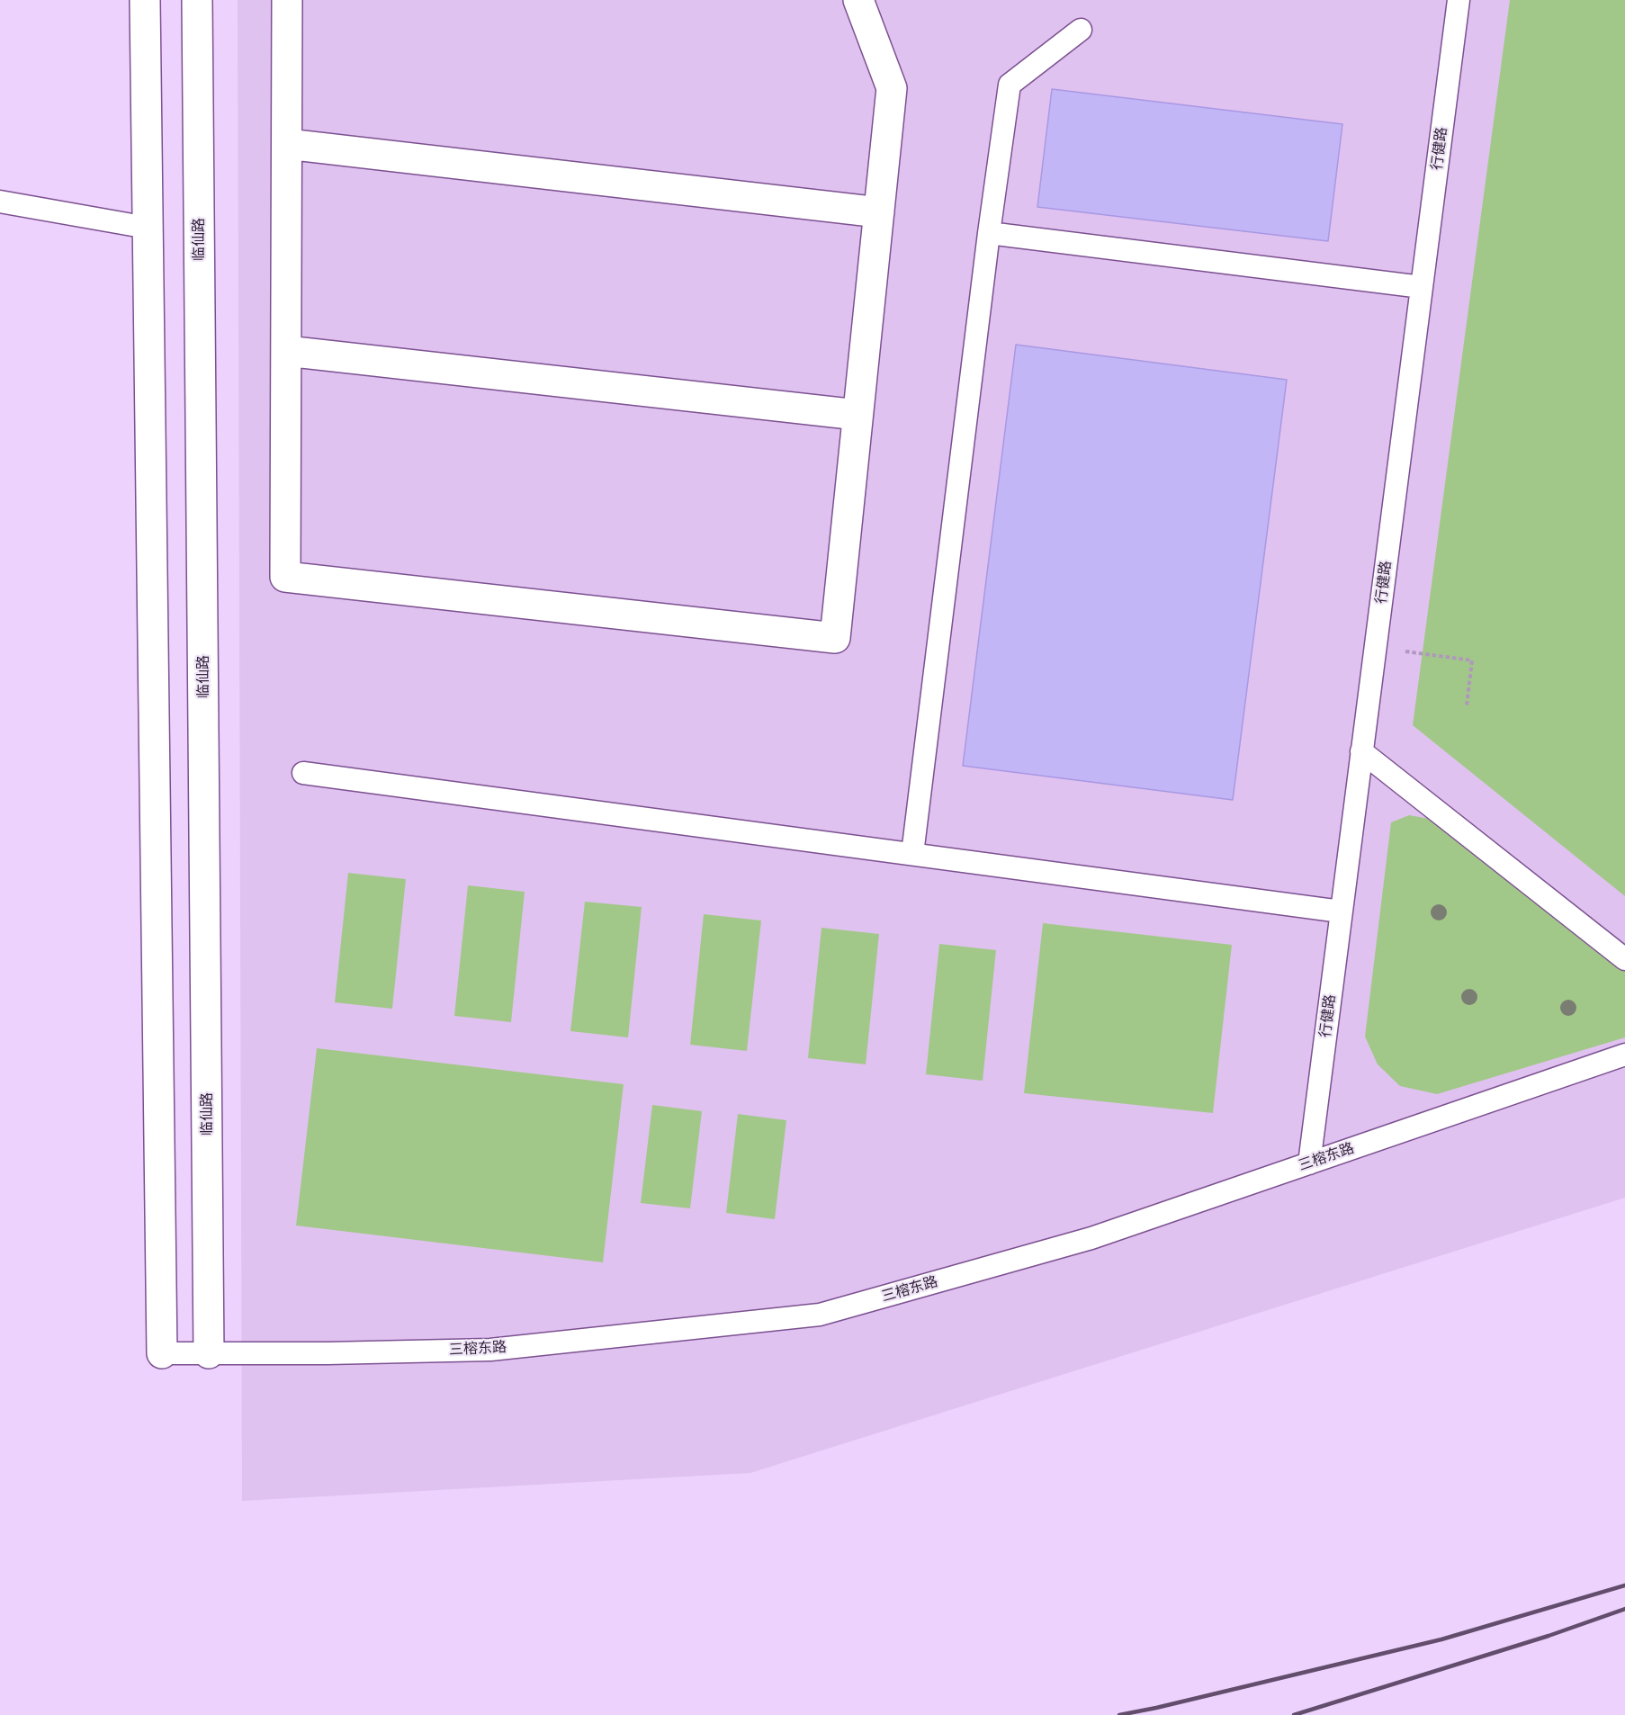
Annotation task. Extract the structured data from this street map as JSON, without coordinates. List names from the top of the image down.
{
  "streets": {
    "street": ["临仙路"],
    "lane": ["行健路", "三榕东路"]
  },
  "crossings": [
    ["行健路", "三榕东路"],
    ["临仙路", "三榕东路"]
  ]
}
